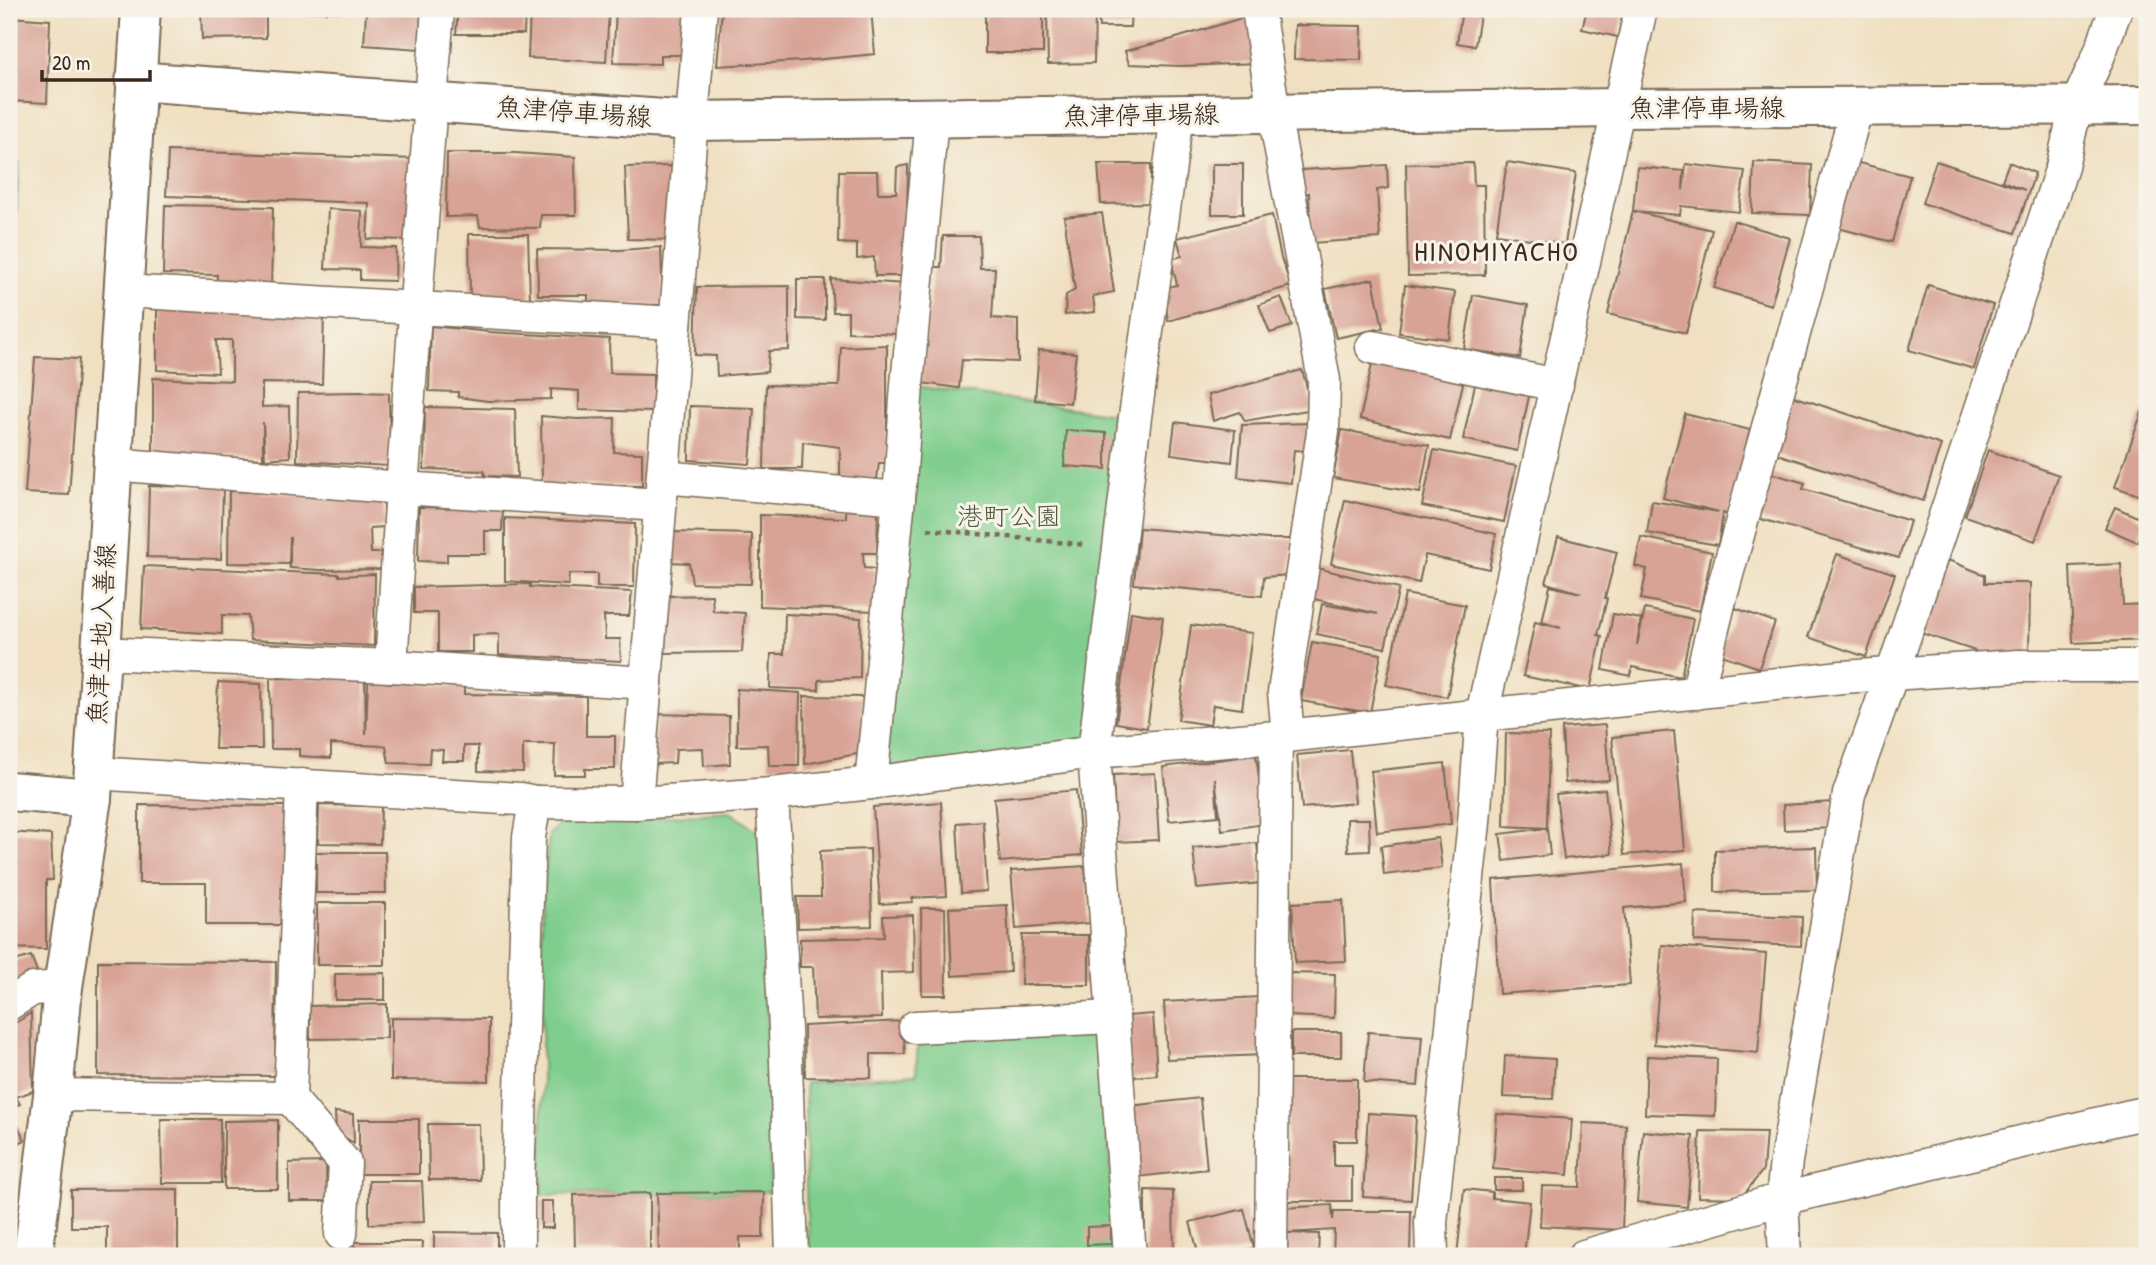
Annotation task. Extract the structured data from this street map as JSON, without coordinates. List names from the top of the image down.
{
  "streets": {
    "main road": ["魚津停車場線", "魚津生地入善線"]
  },
  "crossings": [
    ["魚津停車場線", "魚津生地入善線"]
  ],
  "districts": ["HINOMIYACHO"],
  "parks": ["港町公園"],
  "scale_bar": "20 m"
}
